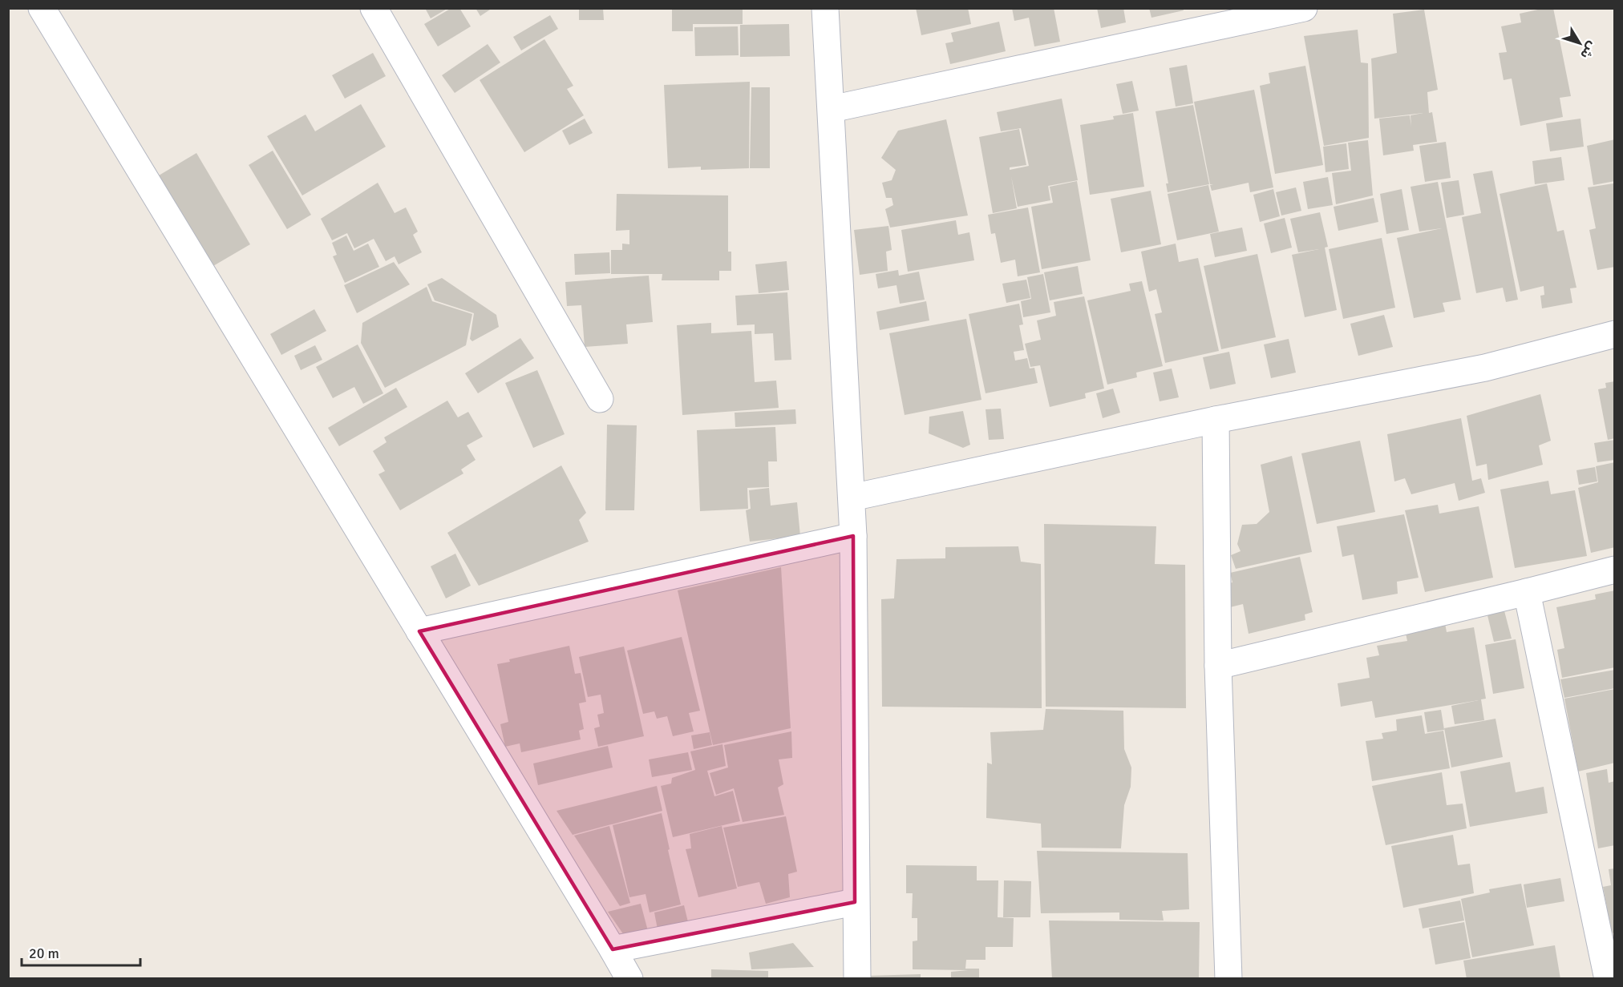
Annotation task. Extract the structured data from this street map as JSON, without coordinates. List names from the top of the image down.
{
  "scale_bar": "20 m",
  "north": "bottom right"
}
